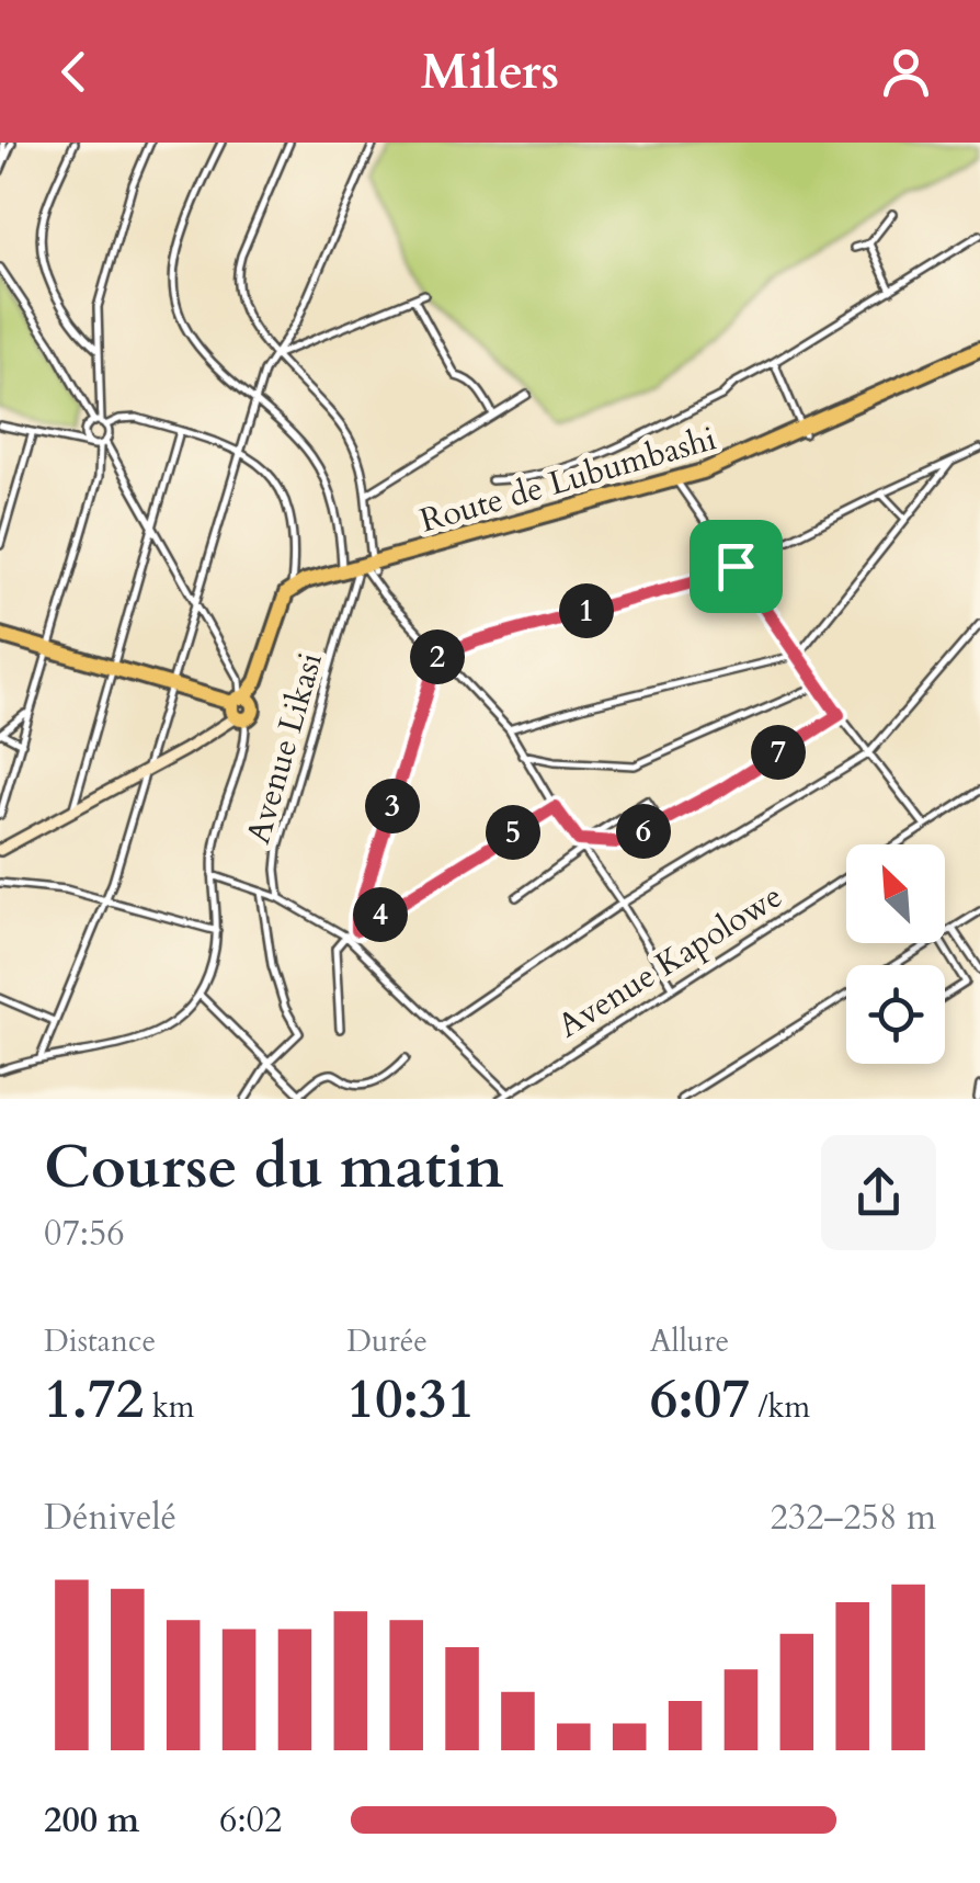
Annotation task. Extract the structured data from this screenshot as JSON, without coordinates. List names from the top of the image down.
{
  "streets": {
    "highway": ["Route de Lubumbashi"],
    "street": ["Avenue Likasi", "Avenue Kapolowe"]
  },
  "crossings": [
    ["Route de Lubumbashi", "Avenue Likasi"]
  ],
  "north": "top left",
  "page": {
    "header": "Milers",
    "pins": [
      "1",
      "2",
      "7",
      "3",
      "6",
      "5",
      "4"
    ],
    "heading": ["Course du matin", "07:56"],
    "stats": [
      ["Distance", "1.72 km"],
      ["Durée", "10:31"],
      ["Allure", "6:07 /km"]
    ],
    "chart": ["Dénivelé", "232–258 m"],
    "list": [
      {
        "name": "200 m",
        "note": "6:02"
      }
    ]
  }
}
